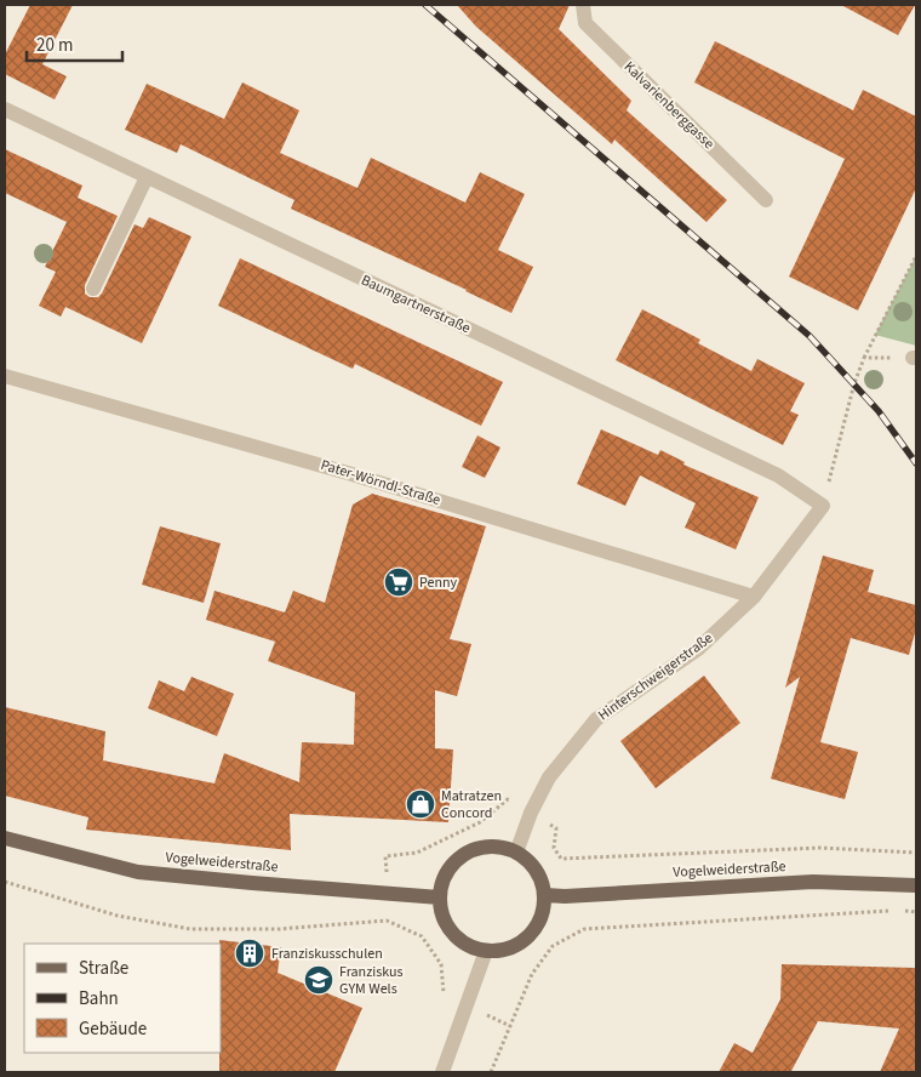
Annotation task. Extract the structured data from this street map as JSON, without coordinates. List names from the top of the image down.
{
  "streets": {
    "main road": ["Vogelweiderstraße"],
    "street": [
      "Kalvarienberggasse",
      "Baumgartnerstraße",
      "Pater-Wörndl-Straße",
      "Hinterschweigerstraße"
    ]
  },
  "crossings": [
    ["Baumgartnerstraße", "Hinterschweigerstraße"],
    ["Pater-Wörndl-Straße", "Hinterschweigerstraße"],
    ["Hinterschweigerstraße", "Vogelweiderstraße"]
  ],
  "places": {
    "supermarket": ["Penny"],
    "shop": ["Matratzen Concord"],
    "building": ["Franziskusschulen"],
    "school or university": ["Franziskus GYM Wels"]
  },
  "legend": ["Straße", "Bahn", "Gebäude"],
  "scale_bar": "20 m"
}
